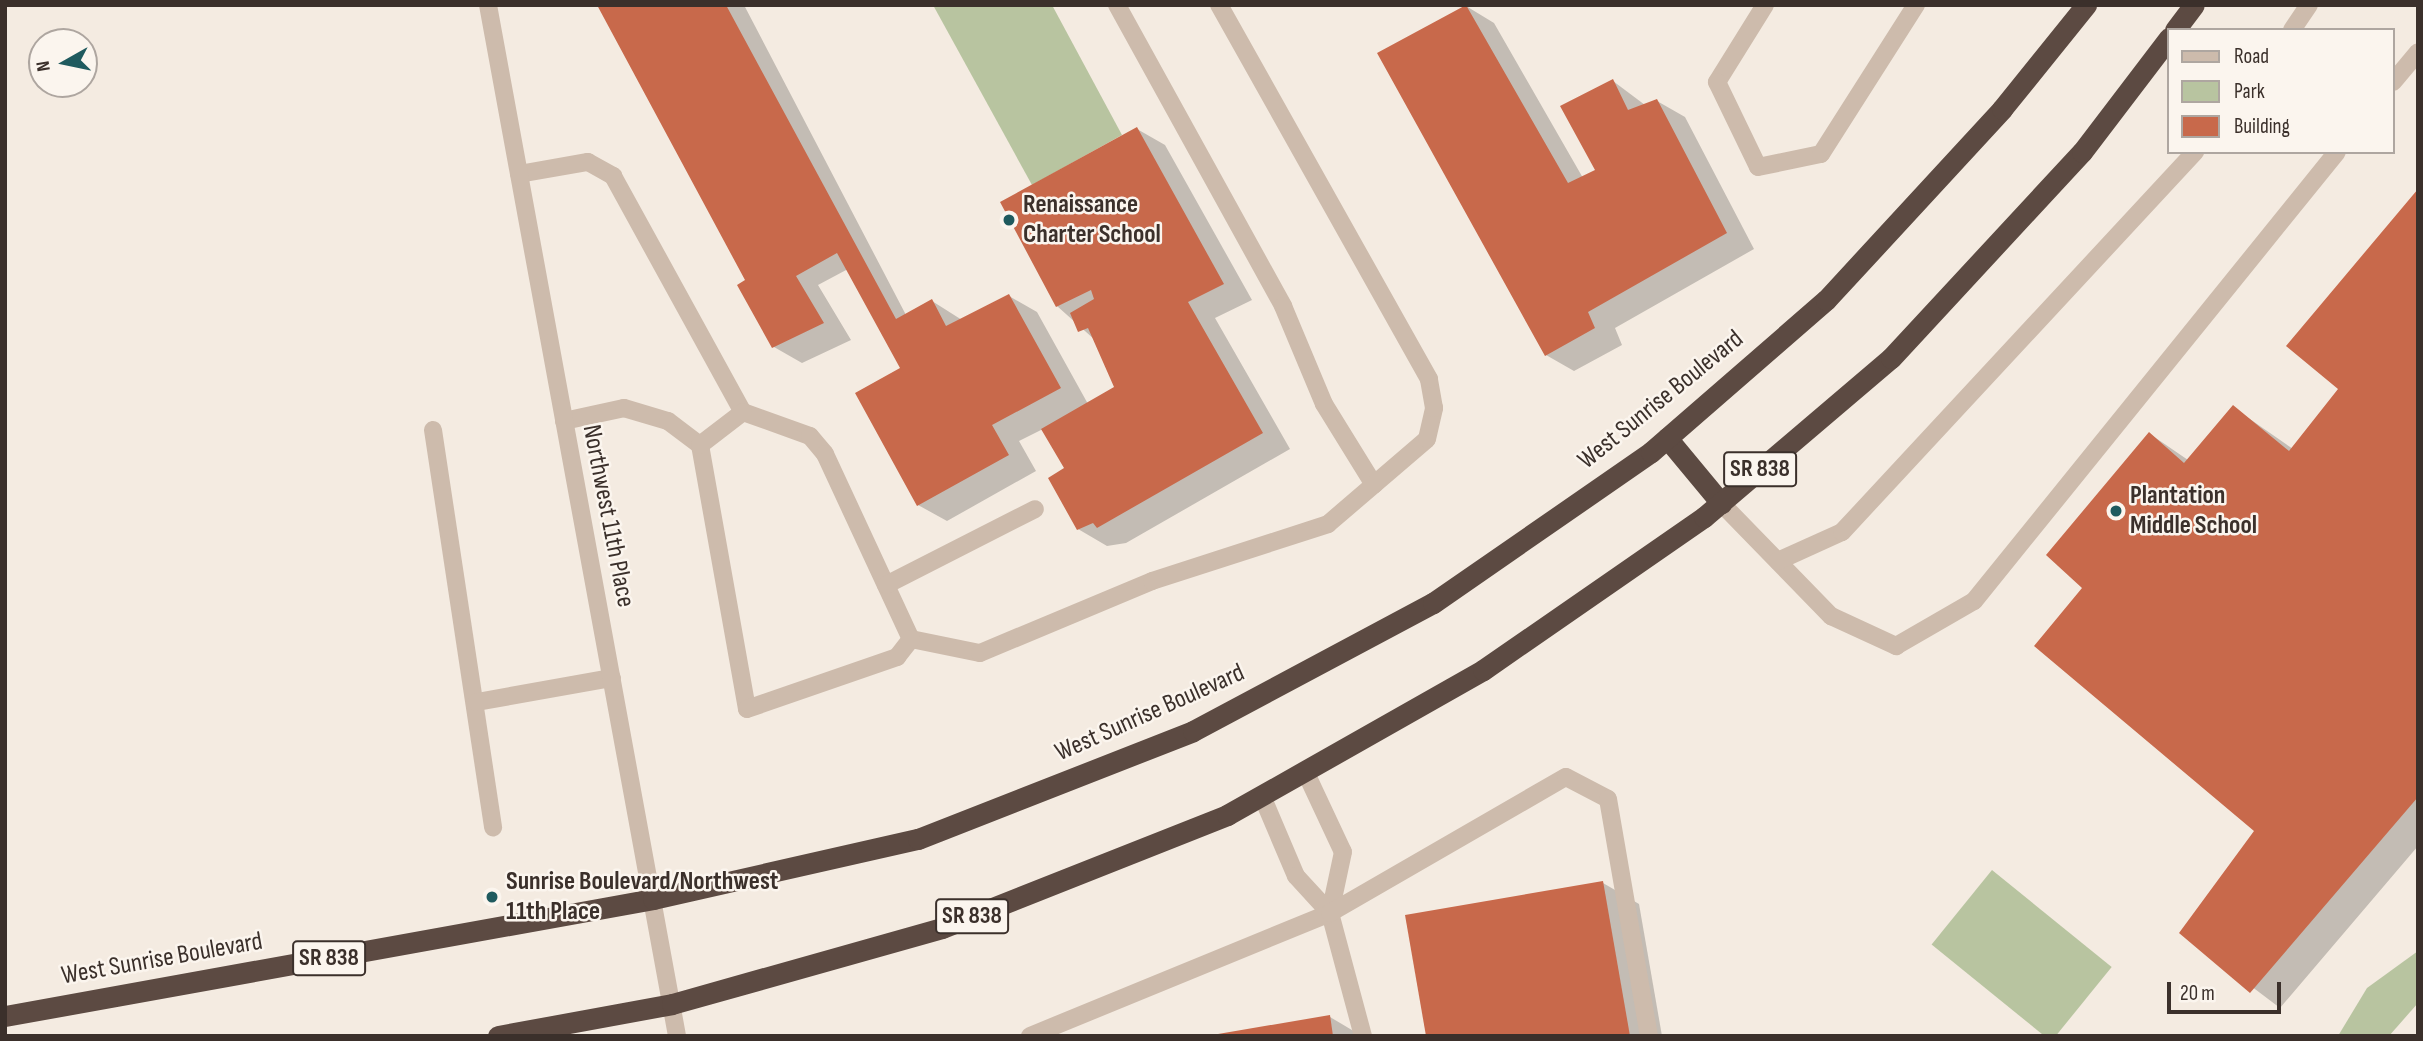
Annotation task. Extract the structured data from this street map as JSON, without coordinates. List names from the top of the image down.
{
  "streets": {
    "highway": ["West Sunrise Boulevard", "SR 838"],
    "street": ["Northwest 11th Place"]
  },
  "crossings": [
    ["West Sunrise Boulevard", "Northwest 11th Place"],
    ["SR 838", "Northwest 11th Place"]
  ],
  "places": ["Renaissance Charter School", "Plantation Middle School", "Sunrise Boulevard/Northwest 11th Place"],
  "legend": ["Road", "Park", "Building"],
  "scale_bar": "20 m",
  "north": "left"
}
